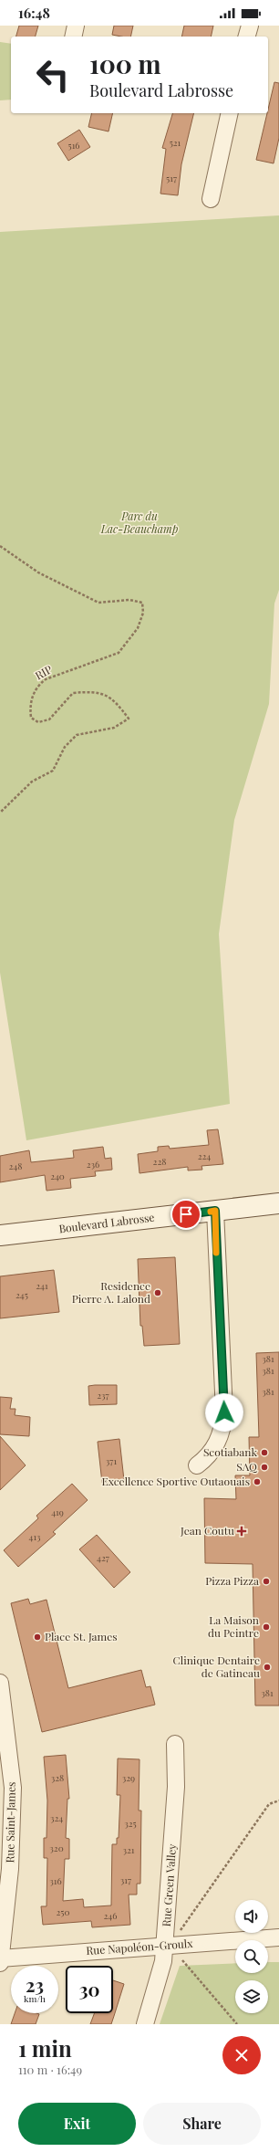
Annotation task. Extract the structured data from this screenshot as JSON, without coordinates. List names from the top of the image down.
{
  "streets": {
    "main road": ["Boulevard Labrosse"],
    "street": ["Rue Saint-James", "Rue Green Valley", "Rue Napoléon-Groulx"],
    "path": ["RIP"]
  },
  "crossings": [
    ["Rue Saint-James", "Rue Napoléon-Groulx"],
    ["Rue Green Valley", "Rue Napoléon-Groulx"]
  ],
  "parks": ["Parc du Lac-Beauchamp"],
  "places": {
    "other": [
      "Residence Pierre A. Lalond",
      "Scotiabank",
      "SAQ",
      "Excellence Sportive Outaouais",
      "Pizza Pizza",
      "La Maison du Peintre",
      "Place St. James",
      "Clinique Dentaire de Gatineau"
    ],
    "health": ["Jean Coutu"]
  },
  "house_numbers": [
    "521",
    "516",
    "517",
    "224",
    "228",
    "236",
    "248",
    "240",
    "241",
    "245",
    "381",
    "381",
    "381",
    "237",
    "371",
    "419",
    "413",
    "427",
    "381",
    "328",
    "329",
    "324",
    "325",
    "320",
    "321",
    "317",
    "316",
    "250",
    "246"
  ],
  "page": {
    "status": "16:48",
    "turn": ["100 m", "Boulevard Labrosse"],
    "speed": "23 km/h",
    "limit": "30",
    "heading": ["1 min", "110 m · 16:49"],
    "buttons": ["Exit", "Share"]
  }
}
